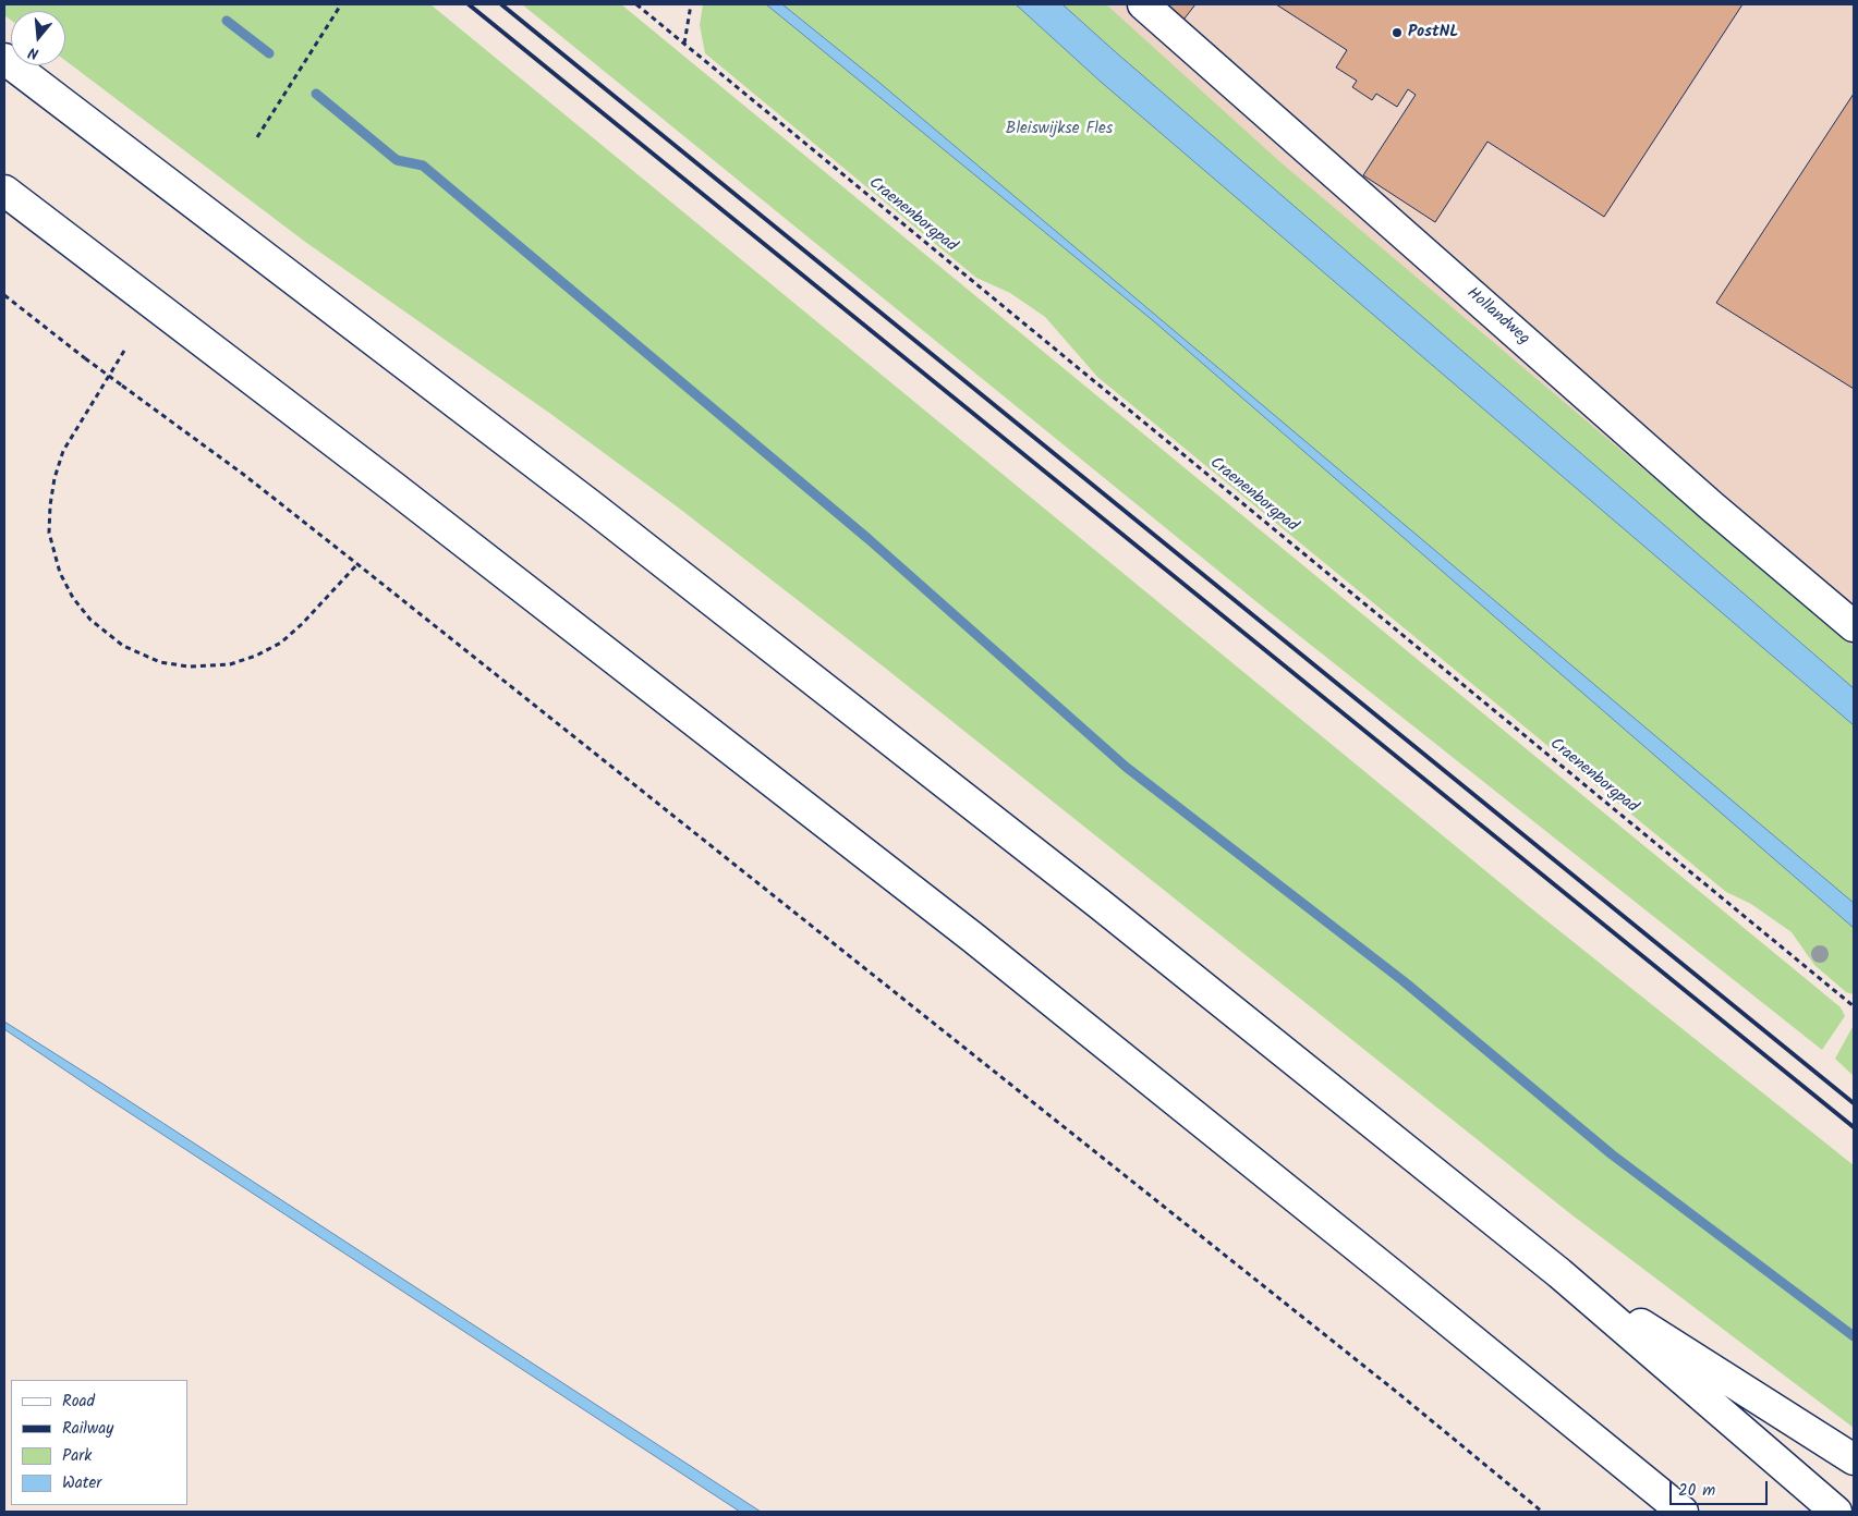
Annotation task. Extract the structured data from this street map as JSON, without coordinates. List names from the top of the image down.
{
  "streets": {
    "main road": ["Hollandweg"],
    "path": ["Craenenborgpad"]
  },
  "parks": ["Bleiswijkse Fles"],
  "places": ["PostNL"],
  "legend": [
    "Road",
    "Railway",
    "Park",
    "Water"
  ],
  "scale_bar": "20 m",
  "north": "bottom"
}
